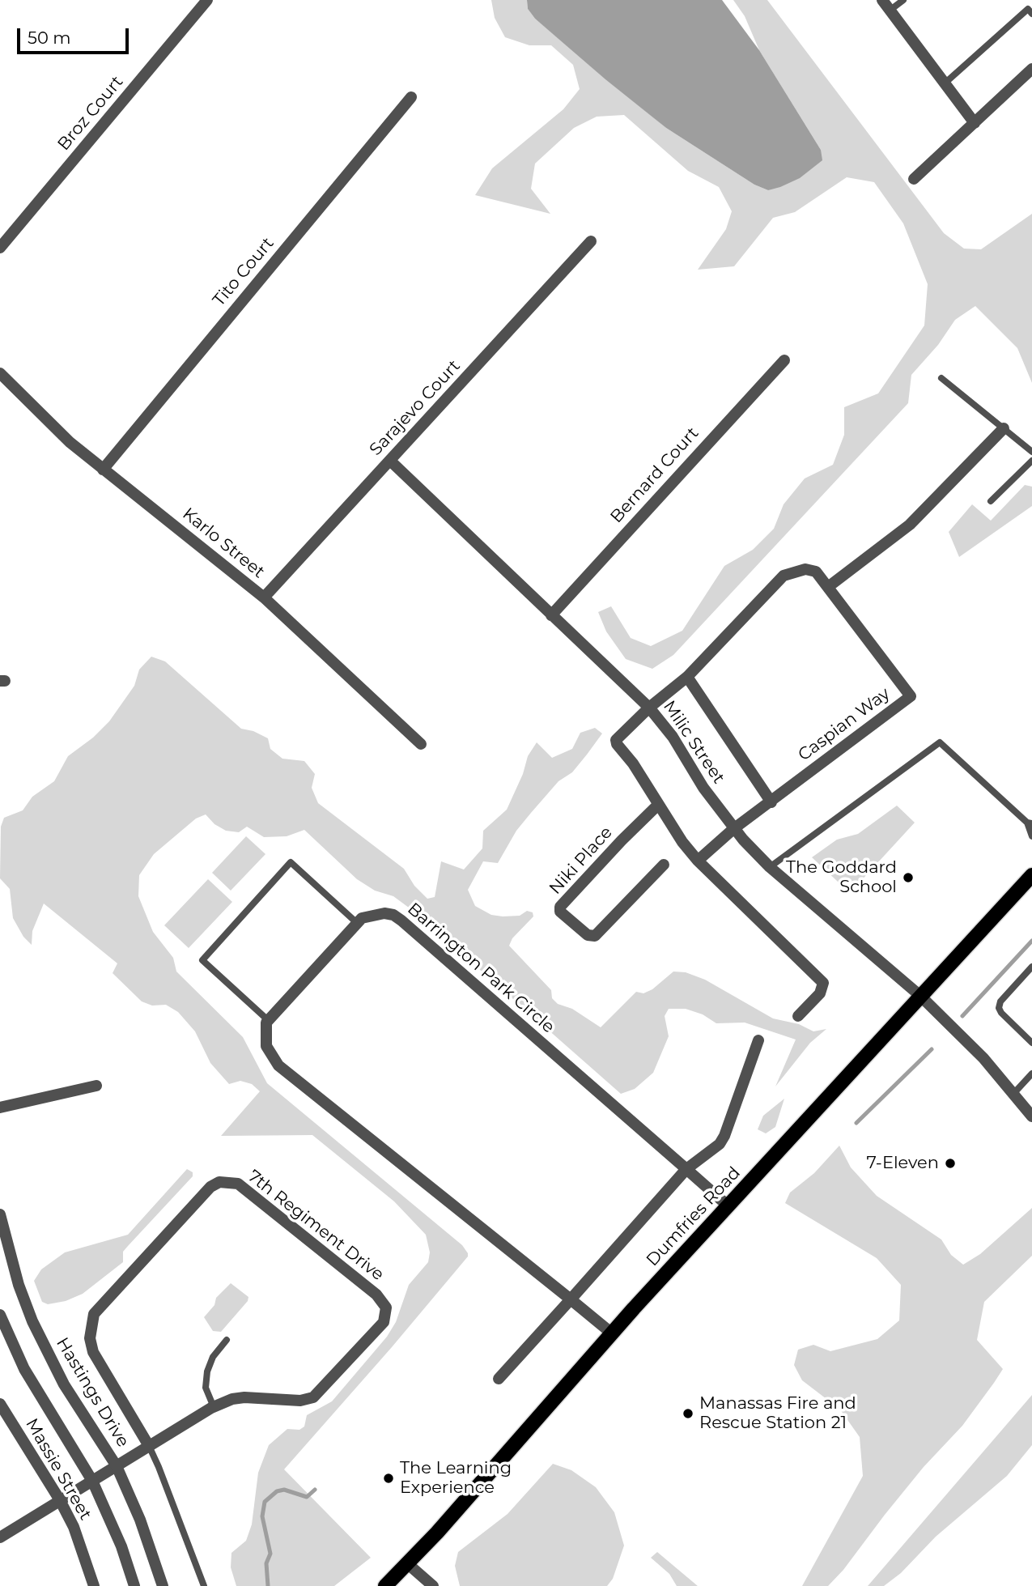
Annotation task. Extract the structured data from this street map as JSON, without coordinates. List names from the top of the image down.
{
  "streets": {
    "main road": ["Dumfries Road"],
    "street": [
      "Broz Court",
      "Tito Court",
      "Sarajevo Court",
      "Bernard Court",
      "Karlo Street",
      "Caspian Way",
      "Milic Street",
      "Niki Place",
      "Barrington Park Circle",
      "7th Regiment Drive",
      "Hastings Drive",
      "Massie Street"
    ]
  },
  "crossings": [
    ["Tito Court", "Karlo Street"],
    ["Sarajevo Court", "Karlo Street"],
    ["Sarajevo Court", "Milic Street"],
    ["Bernard Court", "Milic Street"],
    ["Caspian Way", "Milic Street"],
    ["Milic Street", "Dumfries Road"],
    ["Barrington Park Circle", "Dumfries Road"],
    ["7th Regiment Drive", "Hastings Drive"],
    ["7th Regiment Drive", "Massie Street"]
  ],
  "places": [
    "The Goddard School",
    "7-Eleven",
    "Manassas Fire and Rescue Station 21",
    "The Learning Experience"
  ],
  "scale_bar": "50 m"
}
